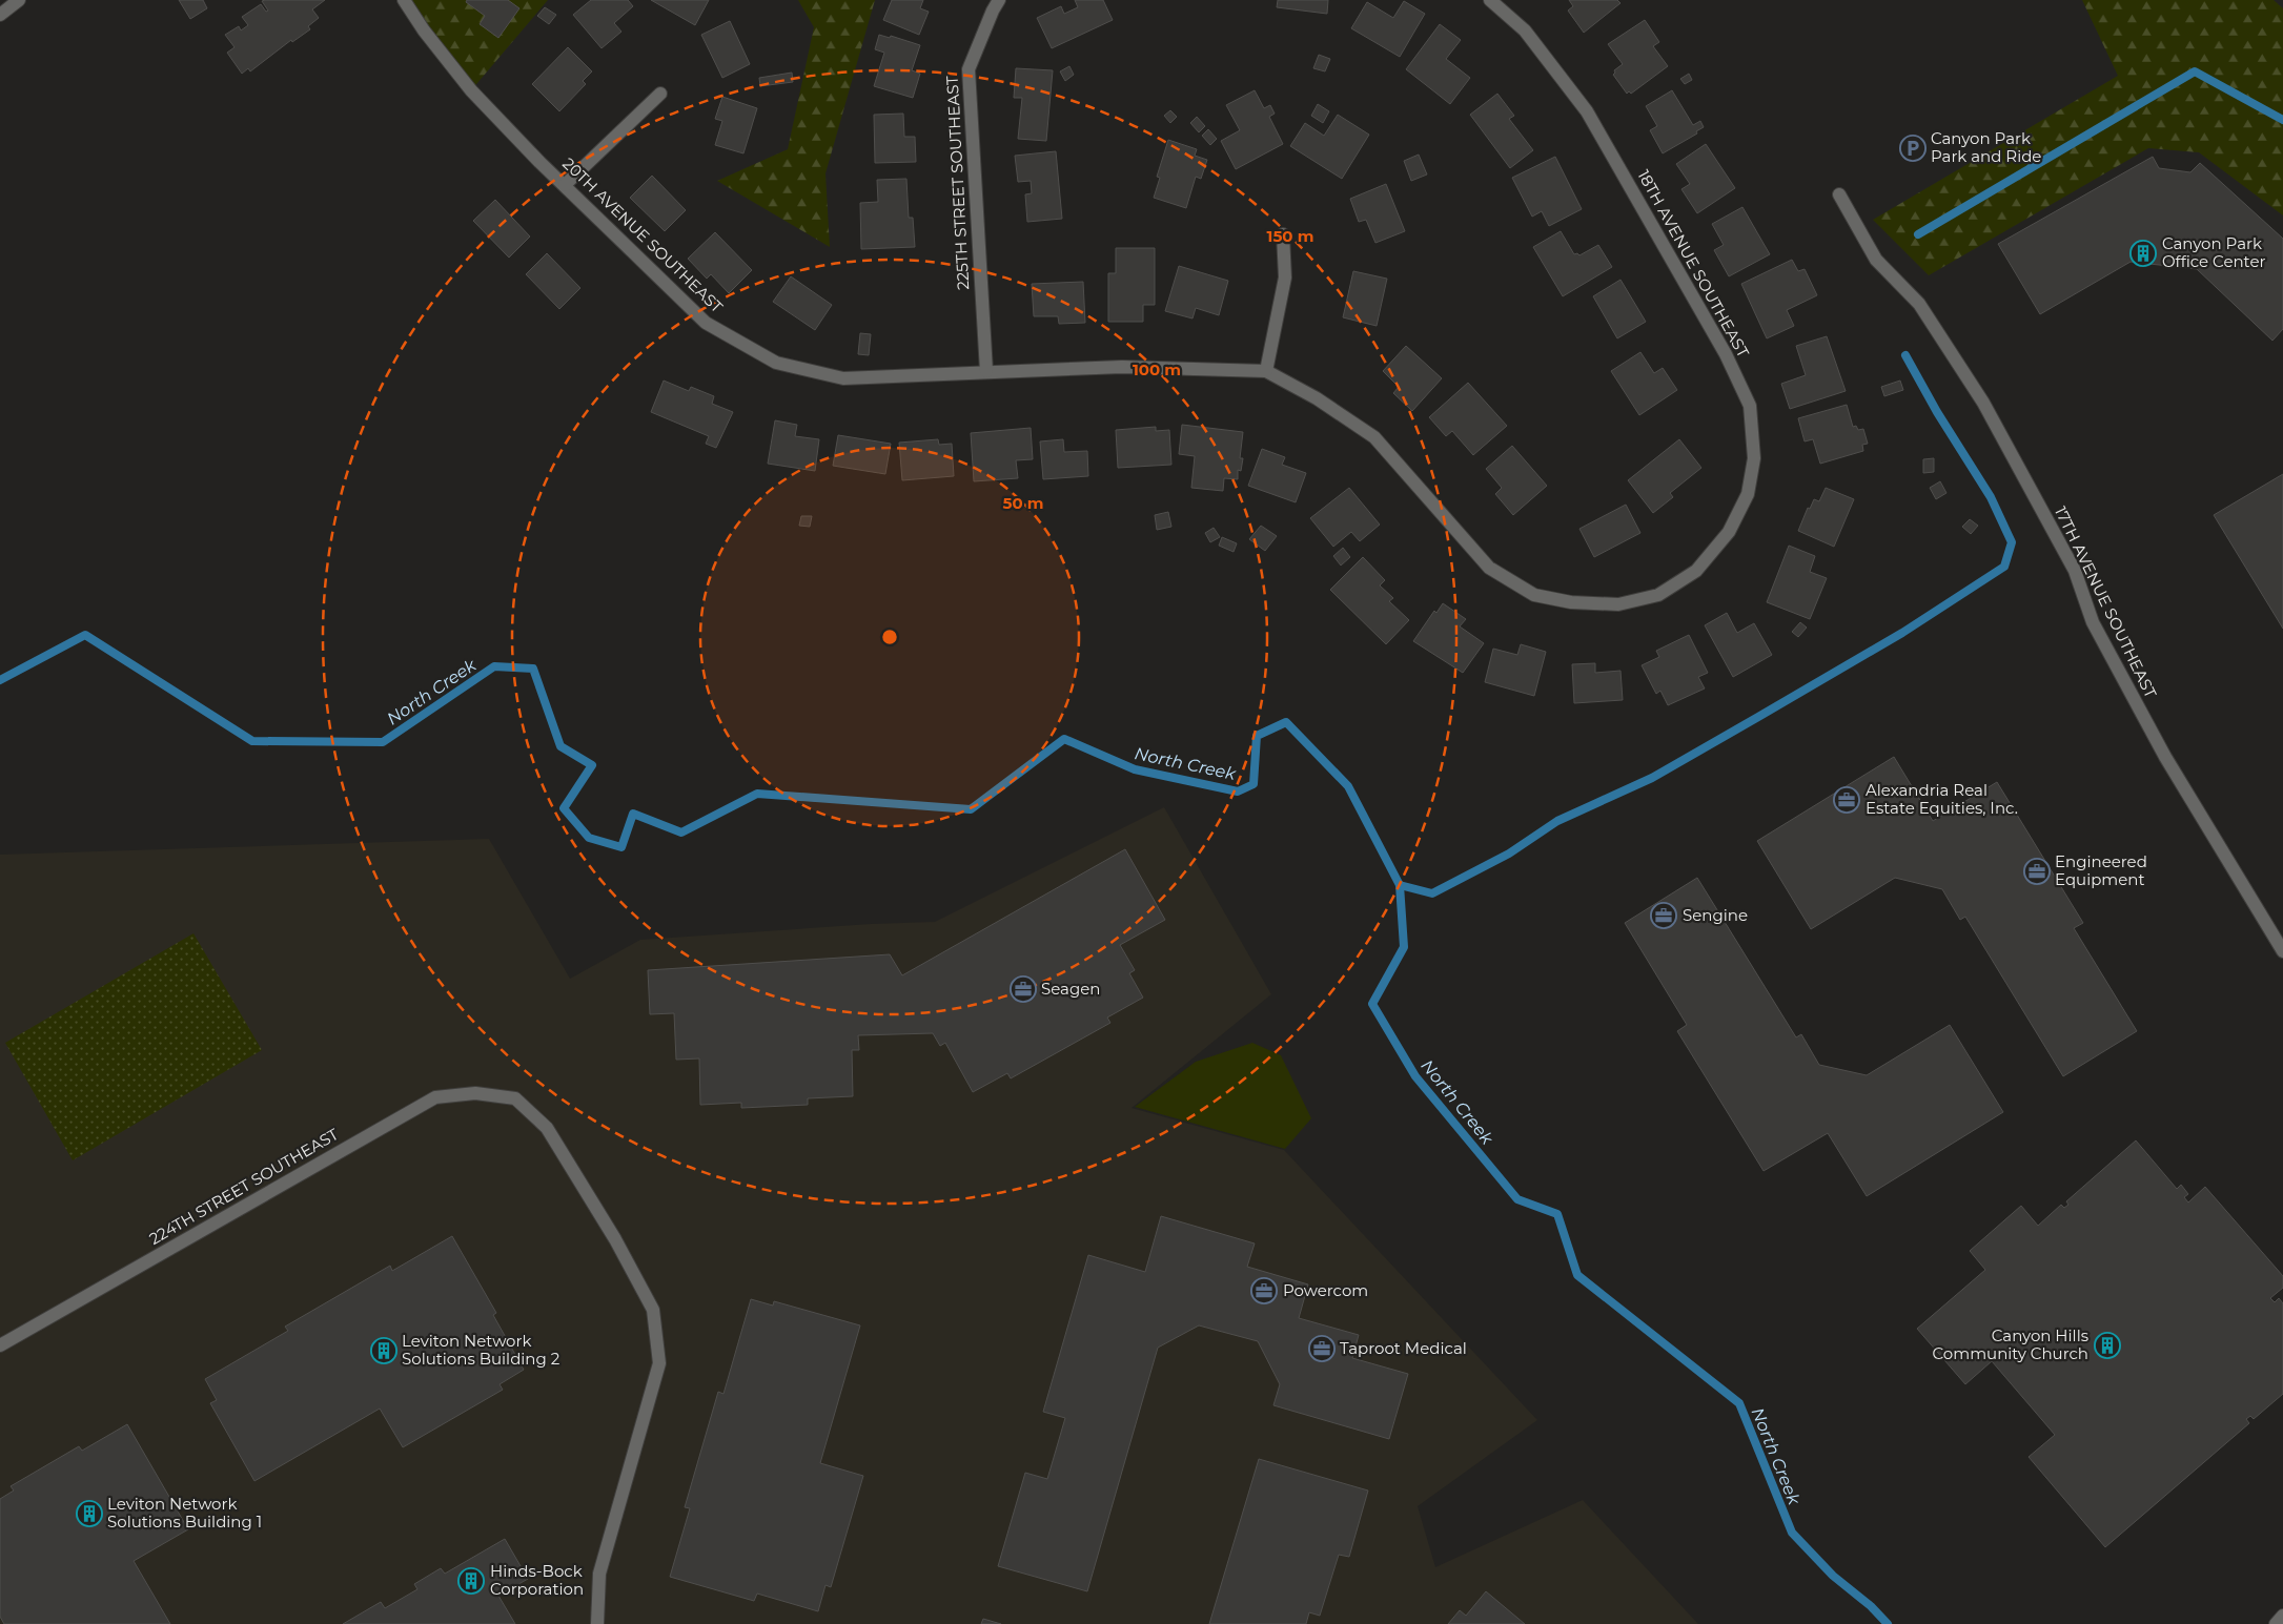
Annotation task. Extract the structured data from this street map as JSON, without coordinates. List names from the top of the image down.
{
  "streets": {
    "street": [
      "225TH STREET SOUTHEAST",
      "20TH AVENUE SOUTHEAST",
      "18TH AVENUE SOUTHEAST",
      "17TH AVENUE SOUTHEAST",
      "224TH STREET SOUTHEAST"
    ]
  },
  "crossings": [
    ["225TH STREET SOUTHEAST", "20TH AVENUE SOUTHEAST"],
    ["20TH AVENUE SOUTHEAST", "18TH AVENUE SOUTHEAST"]
  ],
  "water": ["North Creek"],
  "places": {
    "parking": ["Canyon Park Park and Ride"],
    "building": [
      "Canyon Park Office Center",
      "Canyon Hills Community Church",
      "Leviton Network Solutions Building 2",
      "Leviton Network Solutions Building 1",
      "Hinds-Bock Corporation"
    ],
    "office": [
      "Alexandria Real Estate Equities, Inc.",
      "Engineered Equipment",
      "Sengine",
      "Seagen",
      "Powercom",
      "Taproot Medical"
    ]
  },
  "rings": ["150 m", "100 m", "50 m"]
}
